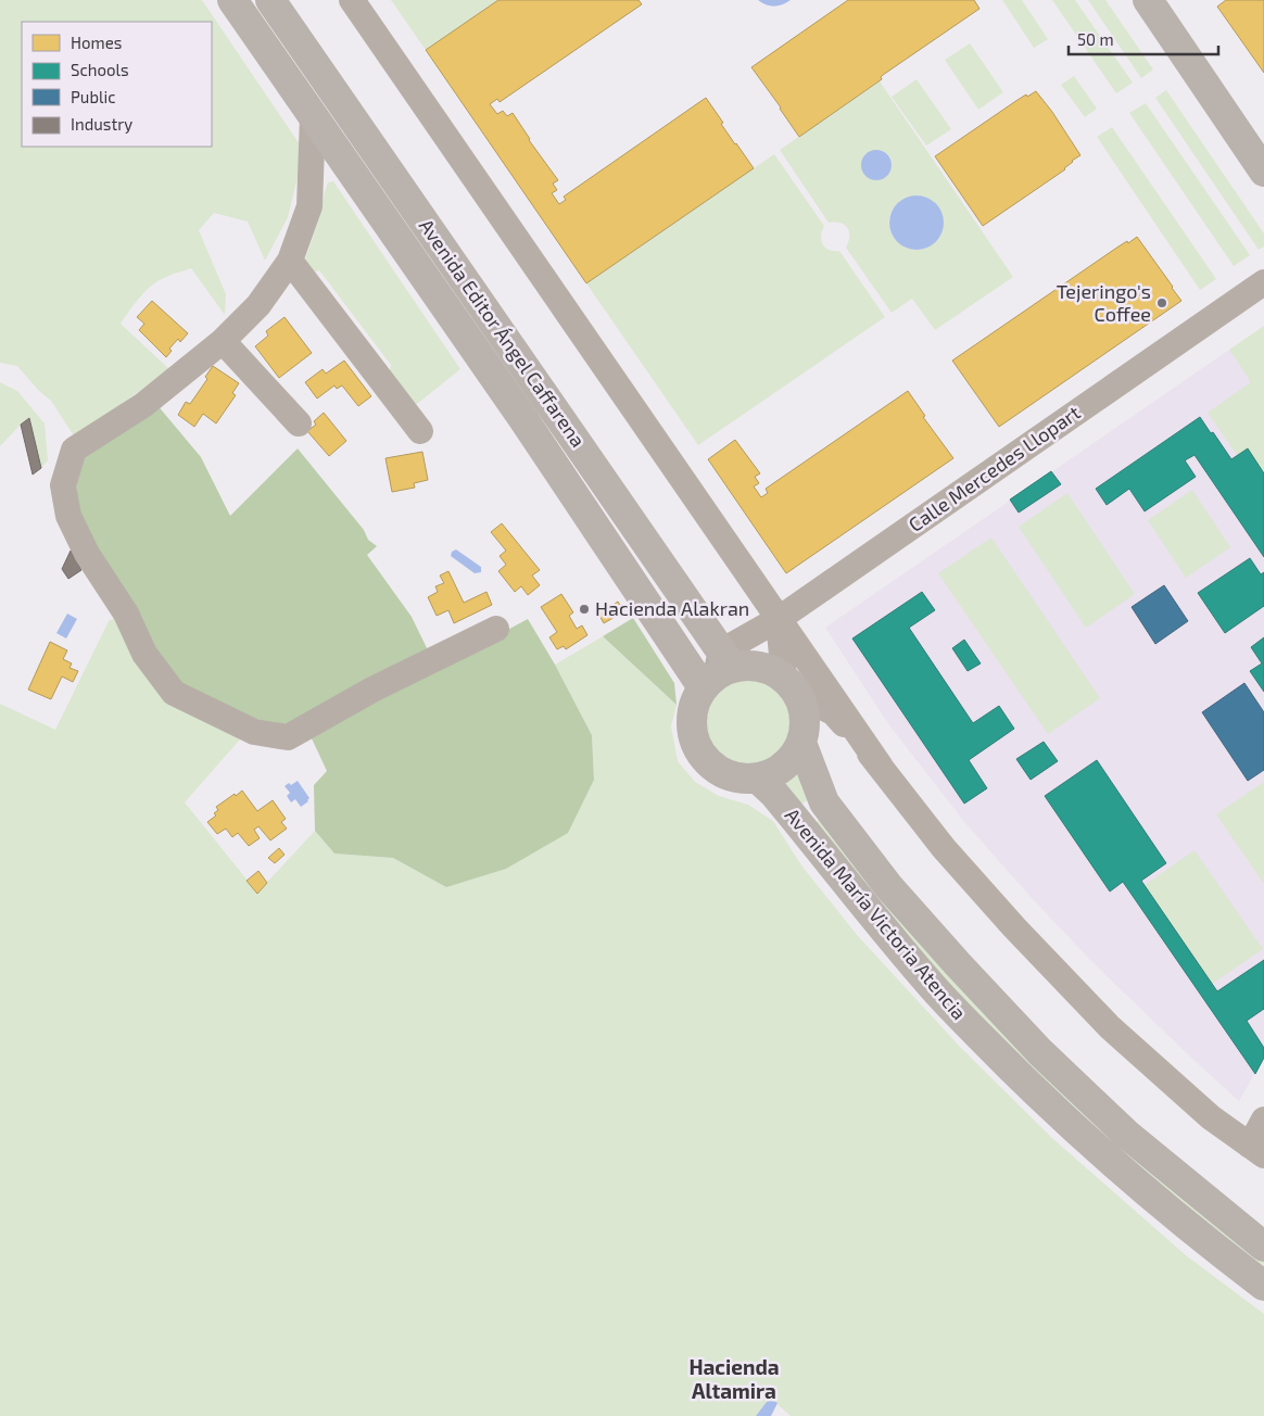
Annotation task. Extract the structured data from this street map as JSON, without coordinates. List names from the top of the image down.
{
  "streets": {
    "main road": ["Avenida Editor Ángel Caffarena", "Avenida María Victoria Atencia"],
    "street": ["Calle Mercedes Llopart"]
  },
  "crossings": [
    ["Avenida Editor Ángel Caffarena", "Calle Mercedes Llopart"],
    ["Avenida Editor Ángel Caffarena", "Avenida María Victoria Atencia"],
    ["Calle Mercedes Llopart", "Avenida María Victoria Atencia"]
  ],
  "districts": ["Hacienda Altamira"],
  "places": ["Tejeringo's Coffee", "Hacienda Alakran"],
  "legend": [
    "Homes",
    "Schools",
    "Public",
    "Industry"
  ],
  "scale_bar": "50 m"
}
